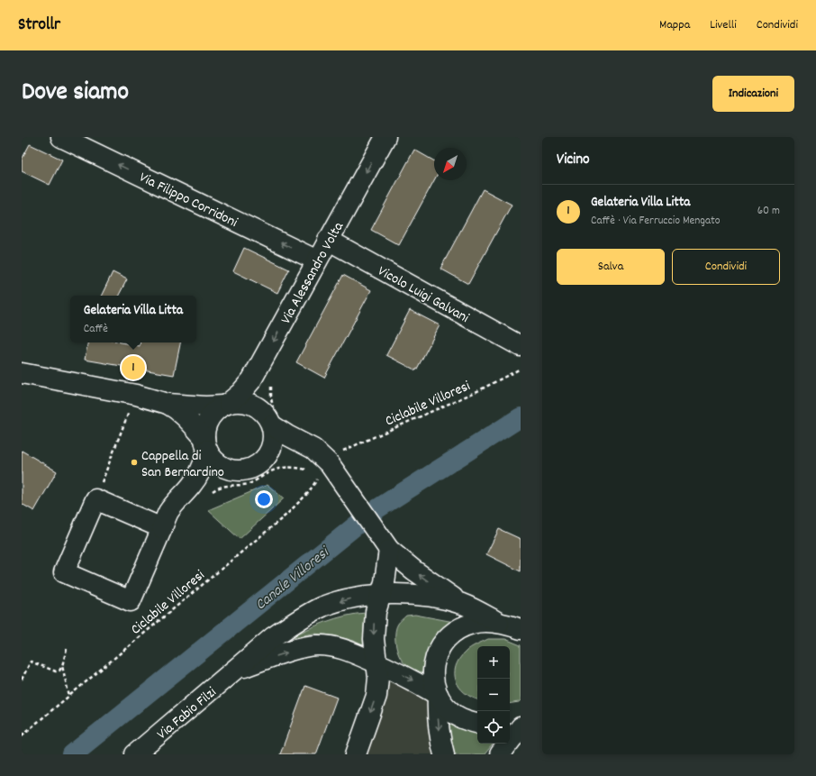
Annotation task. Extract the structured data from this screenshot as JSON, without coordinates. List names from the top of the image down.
{
  "streets": {
    "street": [
      "Via Filippo Corridoni",
      "Via Alessandro Volta",
      "Vicolo Luigi Galvani",
      "Via Fabio Filzi"
    ],
    "path": ["Ciclabile Villoresi"]
  },
  "crossings": [
    ["Via Filippo Corridoni", "Via Alessandro Volta"],
    ["Via Alessandro Volta", "Vicolo Luigi Galvani"]
  ],
  "one_way": ["Via Filippo Corridoni", "Via Alessandro Volta"],
  "water": ["Canale Villoresi"],
  "places": ["Cappella di San Bernardino"],
  "north": "bottom left",
  "page": {
    "header": "Strollr",
    "nav": ["Mappa", "Livelli", "Condividi"],
    "title": "Dove siamo",
    "buttons": [
      "Indicazioni",
      ["Salva", "Condividi"]
    ],
    "heading": "Vicino",
    "list": [
      {
        "mark": "1",
        "name": "Gelateria Villa Litta",
        "note": "Caffè · Via Ferruccio Mengato",
        "value": "60 m"
      }
    ],
    "popup": ["Gelateria Villa Litta", "Caffè"],
    "pins": "1",
    "map_buttons": ["+", "−"]
  }
}
